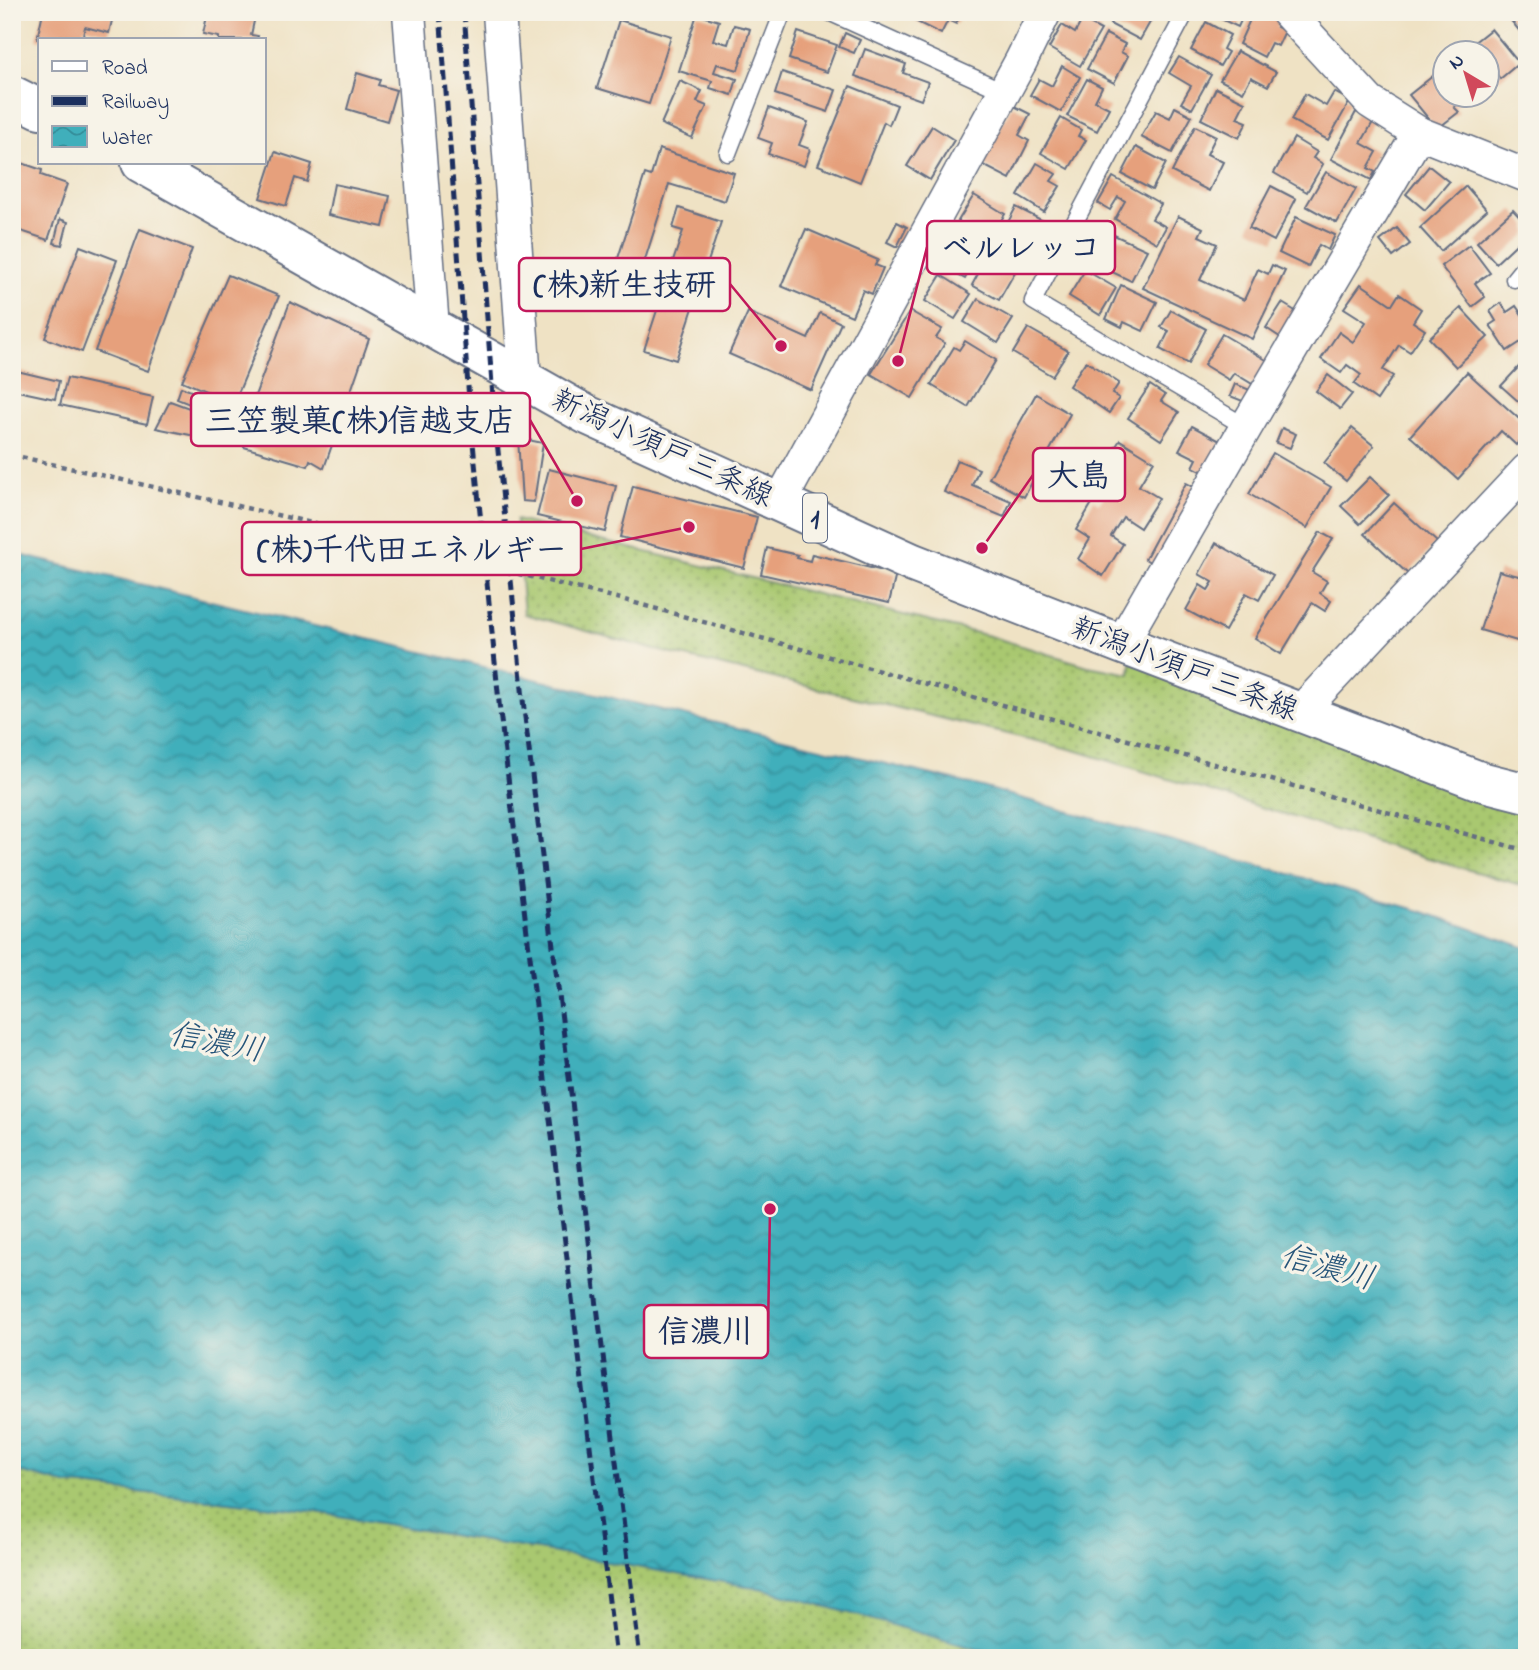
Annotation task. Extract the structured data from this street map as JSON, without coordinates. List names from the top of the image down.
{
  "streets": {
    "main road": ["新潟小須戸三条線", "1"]
  },
  "water": ["信濃川"],
  "places": [
    "(株)新生技研",
    "ベルレッコ",
    "三笠製菓(株)信越支店",
    "(株)千代田エネルギー",
    "大島",
    "信濃川"
  ],
  "legend": ["Road", "Railway", "Water"],
  "north": "top left"
}
